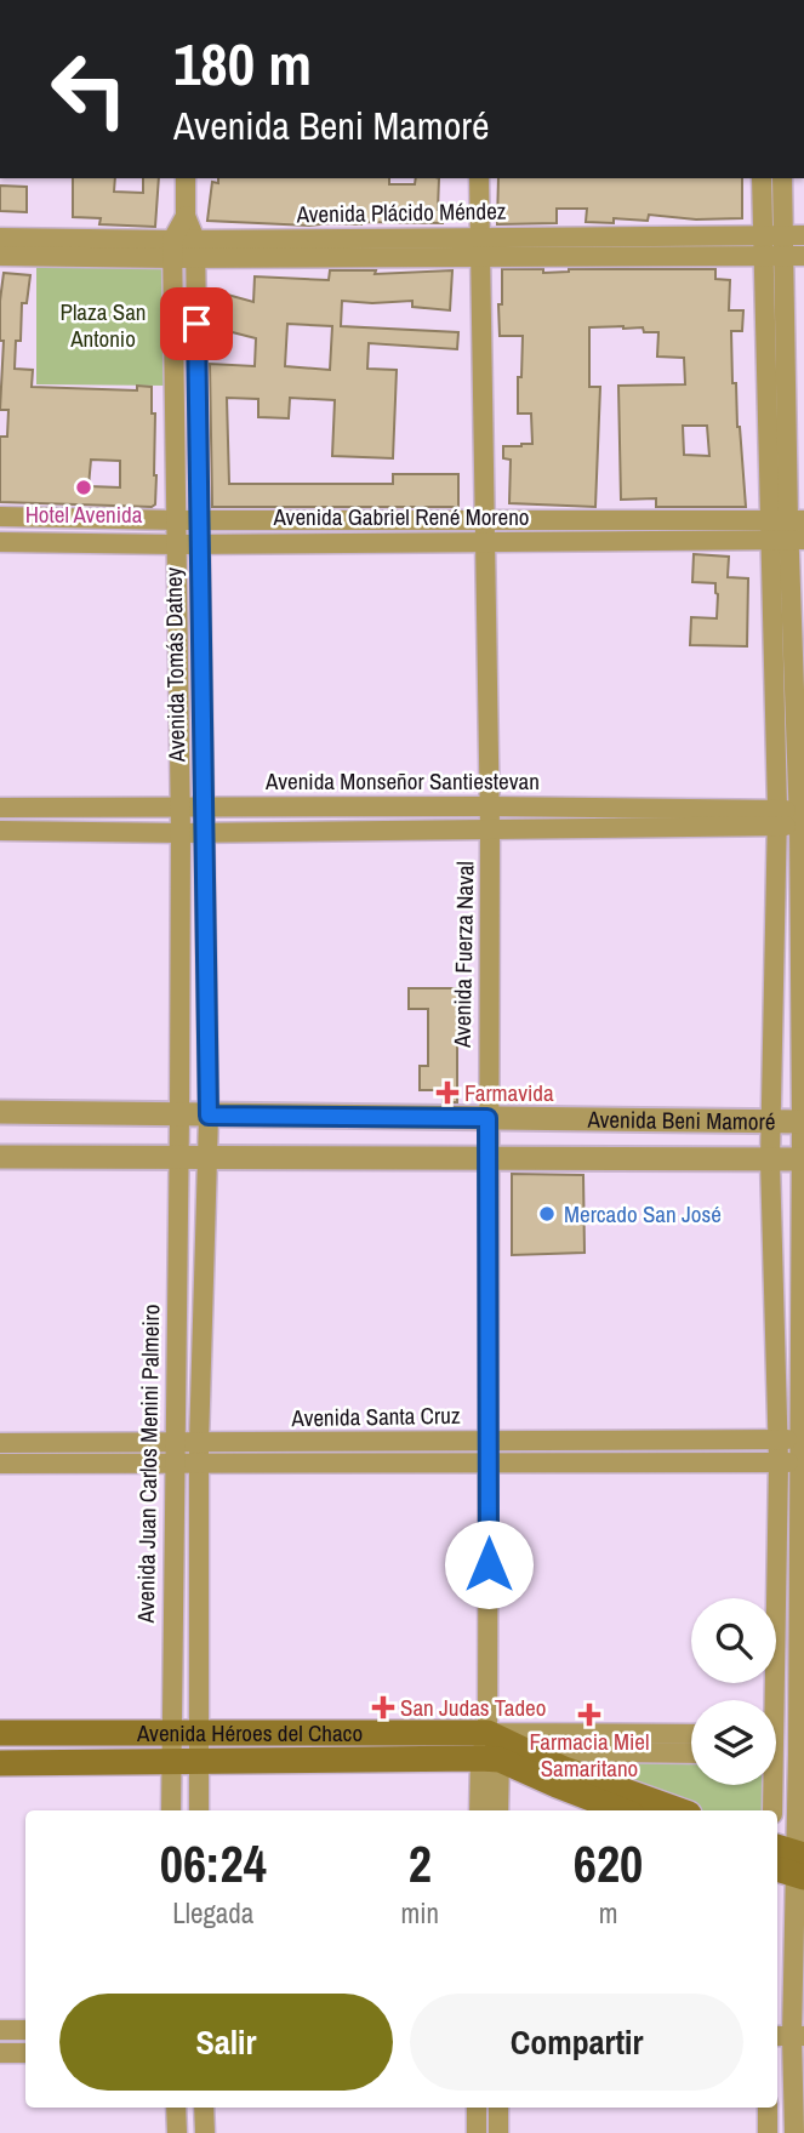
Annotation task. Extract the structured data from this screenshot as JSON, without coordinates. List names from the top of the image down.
{
  "streets": {
    "main road": ["Avenida Héroes del Chaco"],
    "street": [
      "Avenida Plácido Méndez",
      "Avenida Gabriel René Moreno",
      "Avenida Tomás Datney",
      "Avenida Monseñor Santiestevan",
      "Avenida Fuerza Naval",
      "Avenida Beni Mamoré",
      "Avenida Santa Cruz",
      "Avenida Juan Carlos Menini Palmeiro"
    ]
  },
  "crossings": [
    ["Avenida Plácido Méndez", "Avenida Tomás Datney"],
    ["Avenida Plácido Méndez", "Avenida Fuerza Naval"],
    ["Avenida Gabriel René Moreno", "Avenida Tomás Datney"],
    ["Avenida Gabriel René Moreno", "Avenida Fuerza Naval"],
    ["Avenida Tomás Datney", "Avenida Monseñor Santiestevan"],
    ["Avenida Tomás Datney", "Avenida Beni Mamoré"],
    ["Avenida Tomás Datney", "Avenida Juan Carlos Menini Palmeiro"],
    ["Avenida Monseñor Santiestevan", "Avenida Fuerza Naval"],
    ["Avenida Fuerza Naval", "Avenida Beni Mamoré"],
    ["Avenida Fuerza Naval", "Avenida Santa Cruz"],
    ["Avenida Fuerza Naval", "Avenida Héroes del Chaco"],
    ["Avenida Beni Mamoré", "Avenida Juan Carlos Menini Palmeiro"],
    ["Avenida Santa Cruz", "Avenida Juan Carlos Menini Palmeiro"],
    ["Avenida Juan Carlos Menini Palmeiro", "Avenida Héroes del Chaco"]
  ],
  "parks": ["Plaza San Antonio"],
  "places": {
    "other": ["Hotel Avenida", "Mercado San José"],
    "health": ["Farmavida", "San Judas Tadeo", "Farmacia Miel Samaritano"]
  },
  "page": {
    "turn": ["180 m", "Avenida Beni Mamoré"],
    "eta": [
      "06:24",
      "Llegada",
      "2",
      "min",
      "620",
      "m"
    ],
    "buttons": ["Salir", "Compartir"]
  }
}
